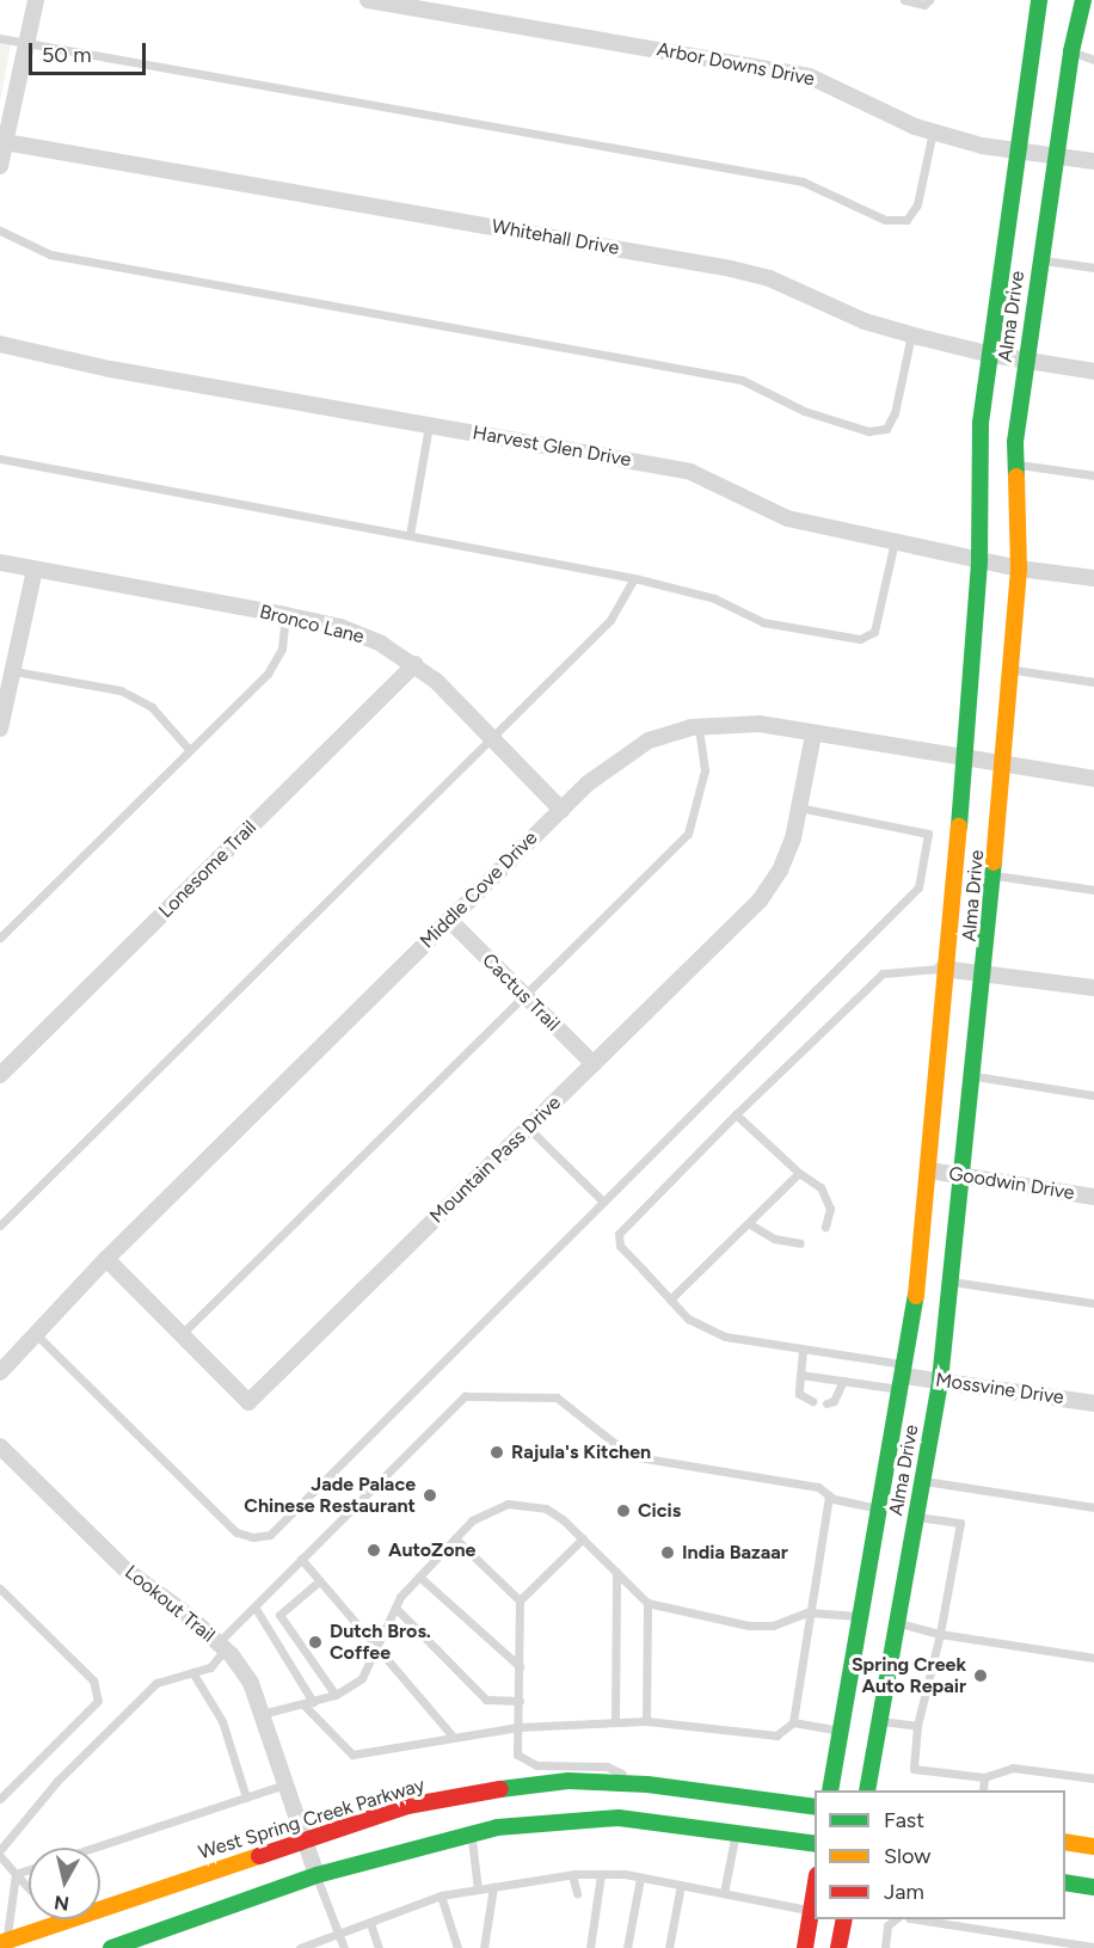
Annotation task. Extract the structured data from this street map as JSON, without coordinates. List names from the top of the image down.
{
  "streets": {
    "main road": ["Alma Drive", "West Spring Creek Parkway"],
    "street": [
      "Arbor Downs Drive",
      "Whitehall Drive",
      "Harvest Glen Drive",
      "Bronco Lane",
      "Lonesome Trail",
      "Middle Cove Drive",
      "Cactus Trail",
      "Mountain Pass Drive",
      "Goodwin Drive",
      "Mossvine Drive",
      "Lookout Trail"
    ]
  },
  "crossings": [
    ["Arbor Downs Drive", "Alma Drive"],
    ["Whitehall Drive", "Alma Drive"],
    ["Alma Drive", "Harvest Glen Drive"],
    ["Alma Drive", "Middle Cove Drive"],
    ["Alma Drive", "Goodwin Drive"],
    ["Alma Drive", "Mossvine Drive"],
    ["Bronco Lane", "Lonesome Trail"],
    ["Bronco Lane", "Middle Cove Drive"],
    ["Middle Cove Drive", "Cactus Trail"],
    ["Middle Cove Drive", "Mountain Pass Drive"],
    ["Cactus Trail", "Mountain Pass Drive"],
    ["Lookout Trail", "West Spring Creek Parkway"]
  ],
  "places": [
    "Rajula's Kitchen",
    "Jade Palace Chinese Restaurant",
    "Cicis",
    "AutoZone",
    "India Bazaar",
    "Dutch Bros. Coffee",
    "Spring Creek Auto Repair"
  ],
  "legend": ["Fast", "Slow", "Jam"],
  "scale_bar": "50 m",
  "north": "bottom"
}
